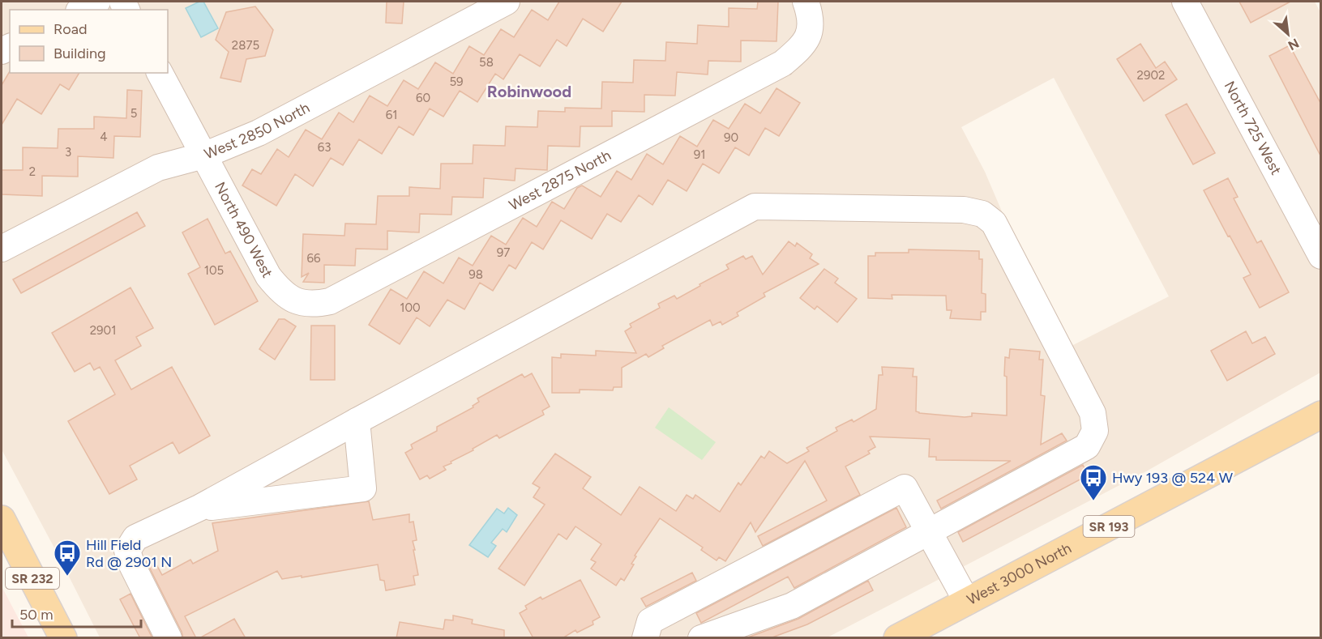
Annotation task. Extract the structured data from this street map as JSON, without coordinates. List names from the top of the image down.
{
  "streets": {
    "main road": ["SR 193", "West 3000 North", "SR 232"],
    "street": [
      "North 725 West",
      "West 2850 North",
      "West 2875 North",
      "North 490 West"
    ]
  },
  "crossings": [
    ["West 2850 North", "North 490 West"],
    ["West 2875 North", "North 490 West"]
  ],
  "districts": ["Robinwood"],
  "places": {
    "bus stop": ["Hwy 193 @ 524 W", "Hill Field Rd @ 2901 N"]
  },
  "house_numbers": [
    "2875",
    "58",
    "2902",
    "59",
    "60",
    "5",
    "61",
    "4",
    "90",
    "63",
    "3",
    "91",
    "2",
    "97",
    "66",
    "105",
    "98",
    "100",
    "2901"
  ],
  "legend": ["Road", "Building"],
  "scale_bar": "50 m",
  "north": "bottom right"
}
